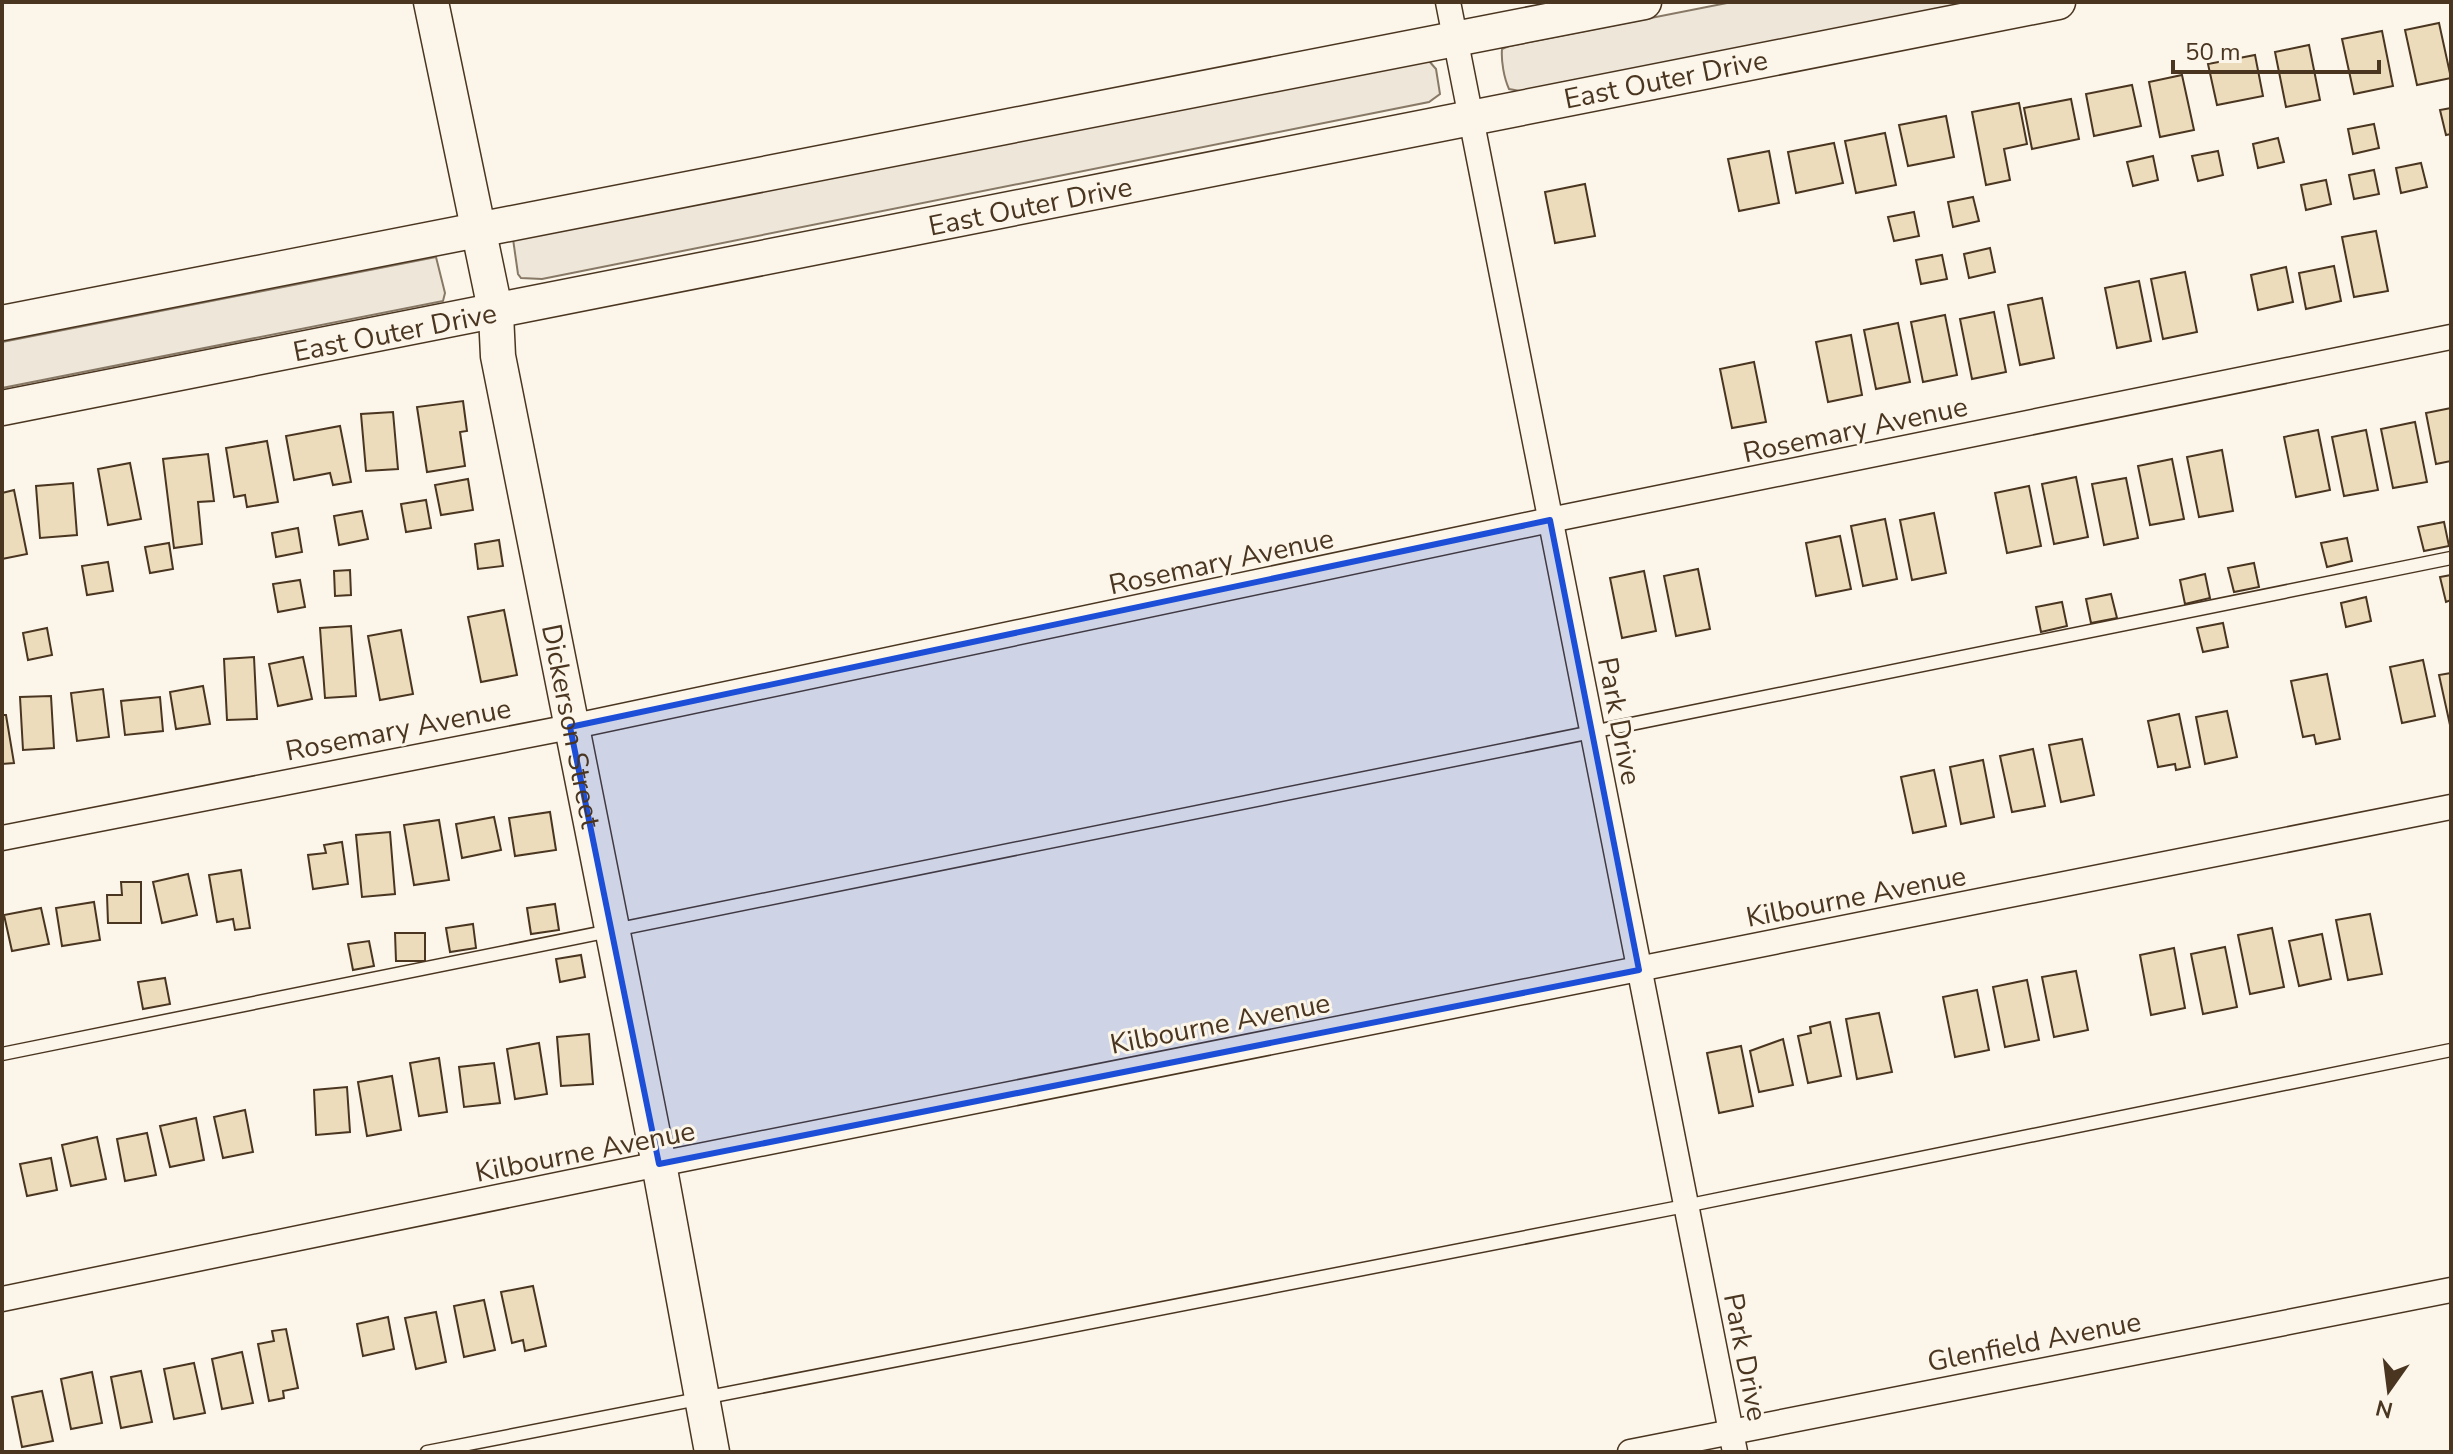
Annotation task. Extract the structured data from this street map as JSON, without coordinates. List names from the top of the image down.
{
  "streets": {
    "street": [
      "East Outer Drive",
      "Rosemary Avenue",
      "Park Drive",
      "Dickerson Street",
      "Kilbourne Avenue",
      "Glenfield Avenue"
    ]
  },
  "crossings": [
    ["East Outer Drive", "Park Drive"],
    ["East Outer Drive", "Dickerson Street"],
    ["Rosemary Avenue", "Park Drive"],
    ["Rosemary Avenue", "Dickerson Street"],
    ["Park Drive", "Kilbourne Avenue"],
    ["Park Drive", "Glenfield Avenue"],
    ["Dickerson Street", "Kilbourne Avenue"]
  ],
  "scale_bar": "50 m",
  "north": "bottom"
}
